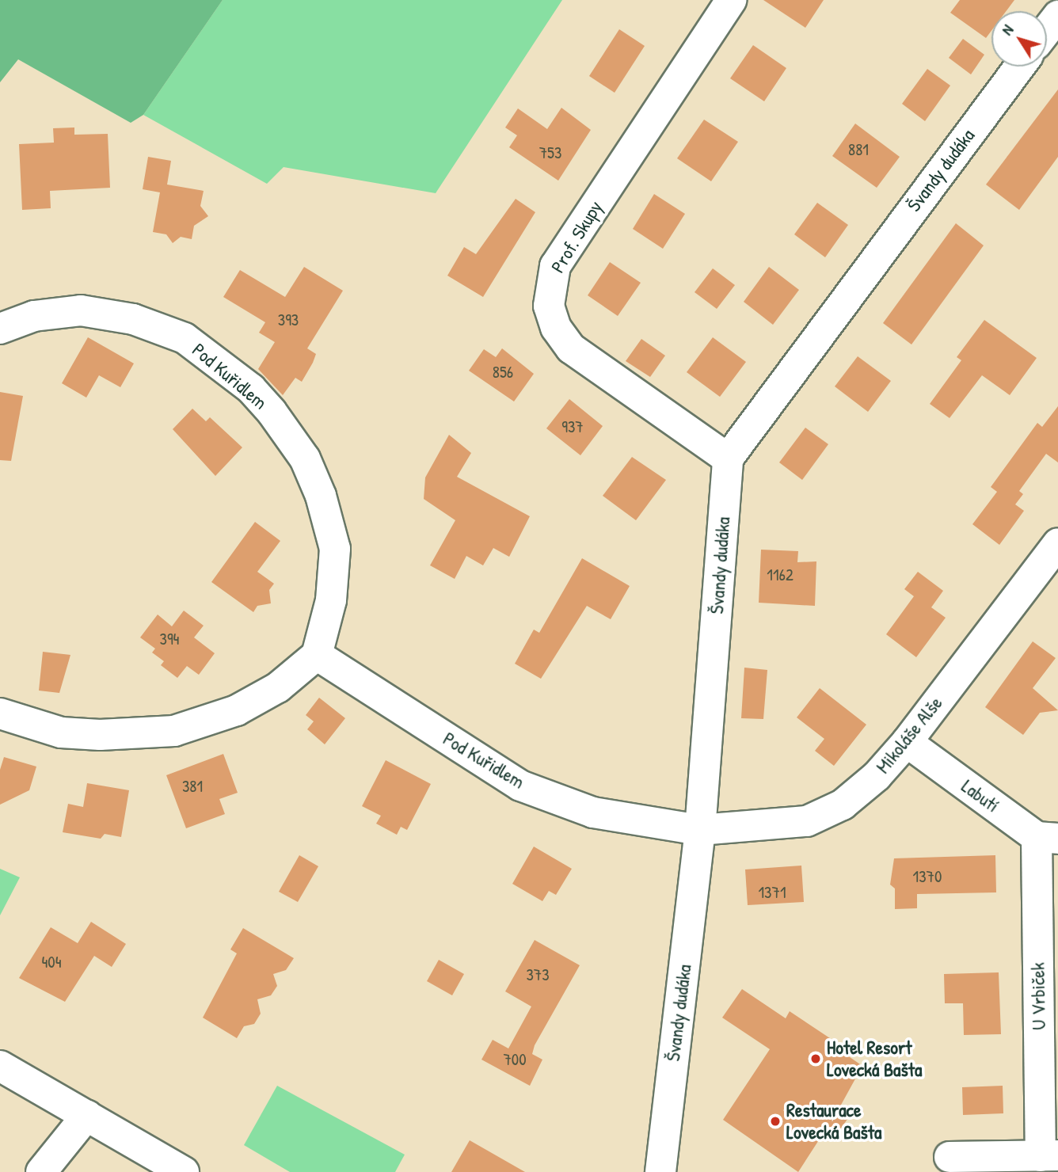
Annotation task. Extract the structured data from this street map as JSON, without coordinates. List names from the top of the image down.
{
  "streets": {
    "street": [
      "Švandy dudáka",
      "Prof. Skupy",
      "Pod Kuřidlem",
      "Mikoláše Alše",
      "Labutí",
      "U Vrbiček"
    ]
  },
  "crossings": [
    ["Švandy dudáka", "Prof. Skupy"],
    ["Švandy dudáka", "Pod Kuřidlem"],
    ["Švandy dudáka", "Mikoláše Alše"],
    ["Pod Kuřidlem", "Mikoláše Alše"],
    ["Mikoláše Alše", "Labutí"],
    ["Labutí", "U Vrbiček"]
  ],
  "places": ["Hotel Resort Lovecká Bašta", "Restaurace Lovecká Bašta"],
  "house_numbers": [
    "881",
    "753",
    "393",
    "856",
    "937",
    "1162",
    "394",
    "381",
    "1370",
    "1371",
    "404",
    "373",
    "700"
  ],
  "north": "top left"
}
